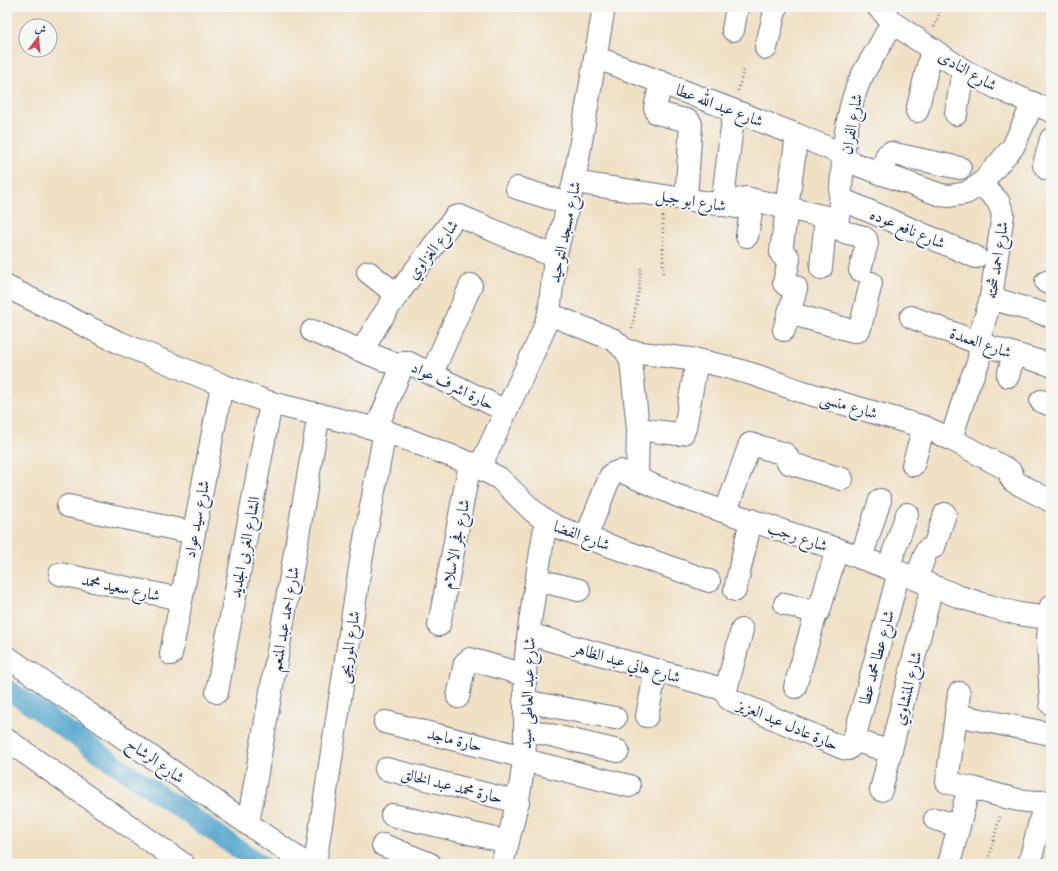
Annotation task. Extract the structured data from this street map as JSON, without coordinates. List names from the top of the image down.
{
  "streets": {
    "street": [
      "شارع النادى",
      "شارع عبد الله عطا",
      "شارع الفران",
      "شارع ابو جبل",
      "شارع نافع عوده",
      "شارع مسجد التوحيد",
      "شارع الغزاوي",
      "شارع احمد شحته",
      "شارع العمدة",
      "حارة اشرف عواد",
      "شارع منسى",
      "شارع سيد عواد",
      "شارع الفضا",
      "شارع رجب",
      "شارع فجر الاسلام",
      "الشارع الغربى الجديد",
      "شارع سعيد محمد",
      "شارع احمد عبد المنعم",
      "شارع الموريجى",
      "شارع عطا محمد عطا",
      "شارع هاني عبد الظاهر",
      "شارع المنشاوي",
      "شارع عبد العاطى سيد",
      "حارة عادل عبد العزيز",
      "حارة ماجد",
      "شارع الرشاح",
      "حارة محمد عبد الخالق"
    ]
  },
  "crossings": [
    ["شارع النادى", "شارع الفران"],
    ["شارع عبد الله عطا", "شارع الفران"],
    ["شارع عبد الله عطا", "شارع مسجد التوحيد"],
    ["شارع عبد الله عطا", "شارع احمد شحته"],
    ["شارع الفران", "شارع نافع عوده"],
    ["شارع ابو جبل", "شارع مسجد التوحيد"],
    ["شارع مسجد التوحيد", "شارع الغزاوي"],
    ["شارع مسجد التوحيد", "حارة اشرف عواد"],
    ["شارع مسجد التوحيد", "شارع الفضا"],
    ["شارع مسجد التوحيد", "شارع فجر الاسلام"],
    ["شارع احمد شحته", "شارع العمدة"],
    ["شارع احمد شحته", "شارع منسى"],
    ["حارة اشرف عواد", "شارع الموريجى"],
    ["شارع سيد عواد", "شارع سعيد محمد"],
    ["شارع الفضا", "شارع رجب"],
    ["شارع الفضا", "شارع فجر الاسلام"],
    ["شارع الفضا", "شارع عبد العاطى سيد"],
    ["شارع رجب", "شارع عطا محمد عطا"],
    ["شارع رجب", "شارع المنشاوي"],
    ["شارع احمد عبد المنعم", "شارع الرشاح"],
    ["شارع عطا محمد عطا", "شارع المنشاوي"],
    ["شارع عطا محمد عطا", "حارة عادل عبد العزيز"],
    ["شارع هاني عبد الظاهر", "شارع عبد العاطى سيد"],
    ["شارع هاني عبد الظاهر", "حارة عادل عبد العزيز"],
    ["شارع المنشاوي", "حارة عادل عبد العزيز"],
    ["شارع عبد العاطى سيد", "حارة ماجد"],
    ["شارع عبد العاطى سيد", "حارة محمد عبد الخالق"]
  ],
  "north": "top"
}
